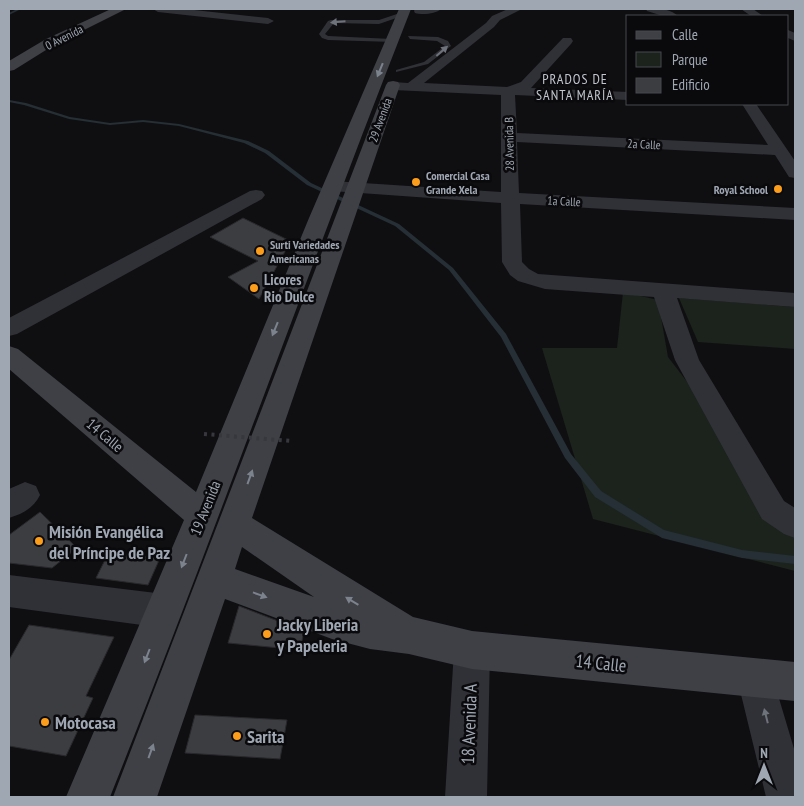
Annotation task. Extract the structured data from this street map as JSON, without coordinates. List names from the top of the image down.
{
  "streets": {
    "main road": [
      "0 Avenida",
      "29 Avenida",
      "14 Calle",
      "19 Avenida"
    ],
    "street": [
      "28 Avenida B",
      "2a Calle",
      "1a Calle",
      "18 Avenida A"
    ]
  },
  "crossings": [
    ["29 Avenida", "1a Calle"],
    ["29 Avenida", "19 Avenida"],
    ["28 Avenida B", "2a Calle"],
    ["28 Avenida B", "1a Calle"],
    ["14 Calle", "19 Avenida"],
    ["14 Calle", "18 Avenida A"]
  ],
  "districts": ["PRADOS DE SANTA MARÍA"],
  "places": [
    "Comercial Casa Grande Xela",
    "Royal School",
    "Surti Variedades Americanas",
    "Licores Rio Dulce",
    "Misión Evangélica del Príncipe de Paz",
    "Jacky Liberia y Papeleria",
    "Motocasa",
    "Sarita"
  ],
  "legend": ["Calle", "Parque", "Edificio"],
  "north": "top"
}
